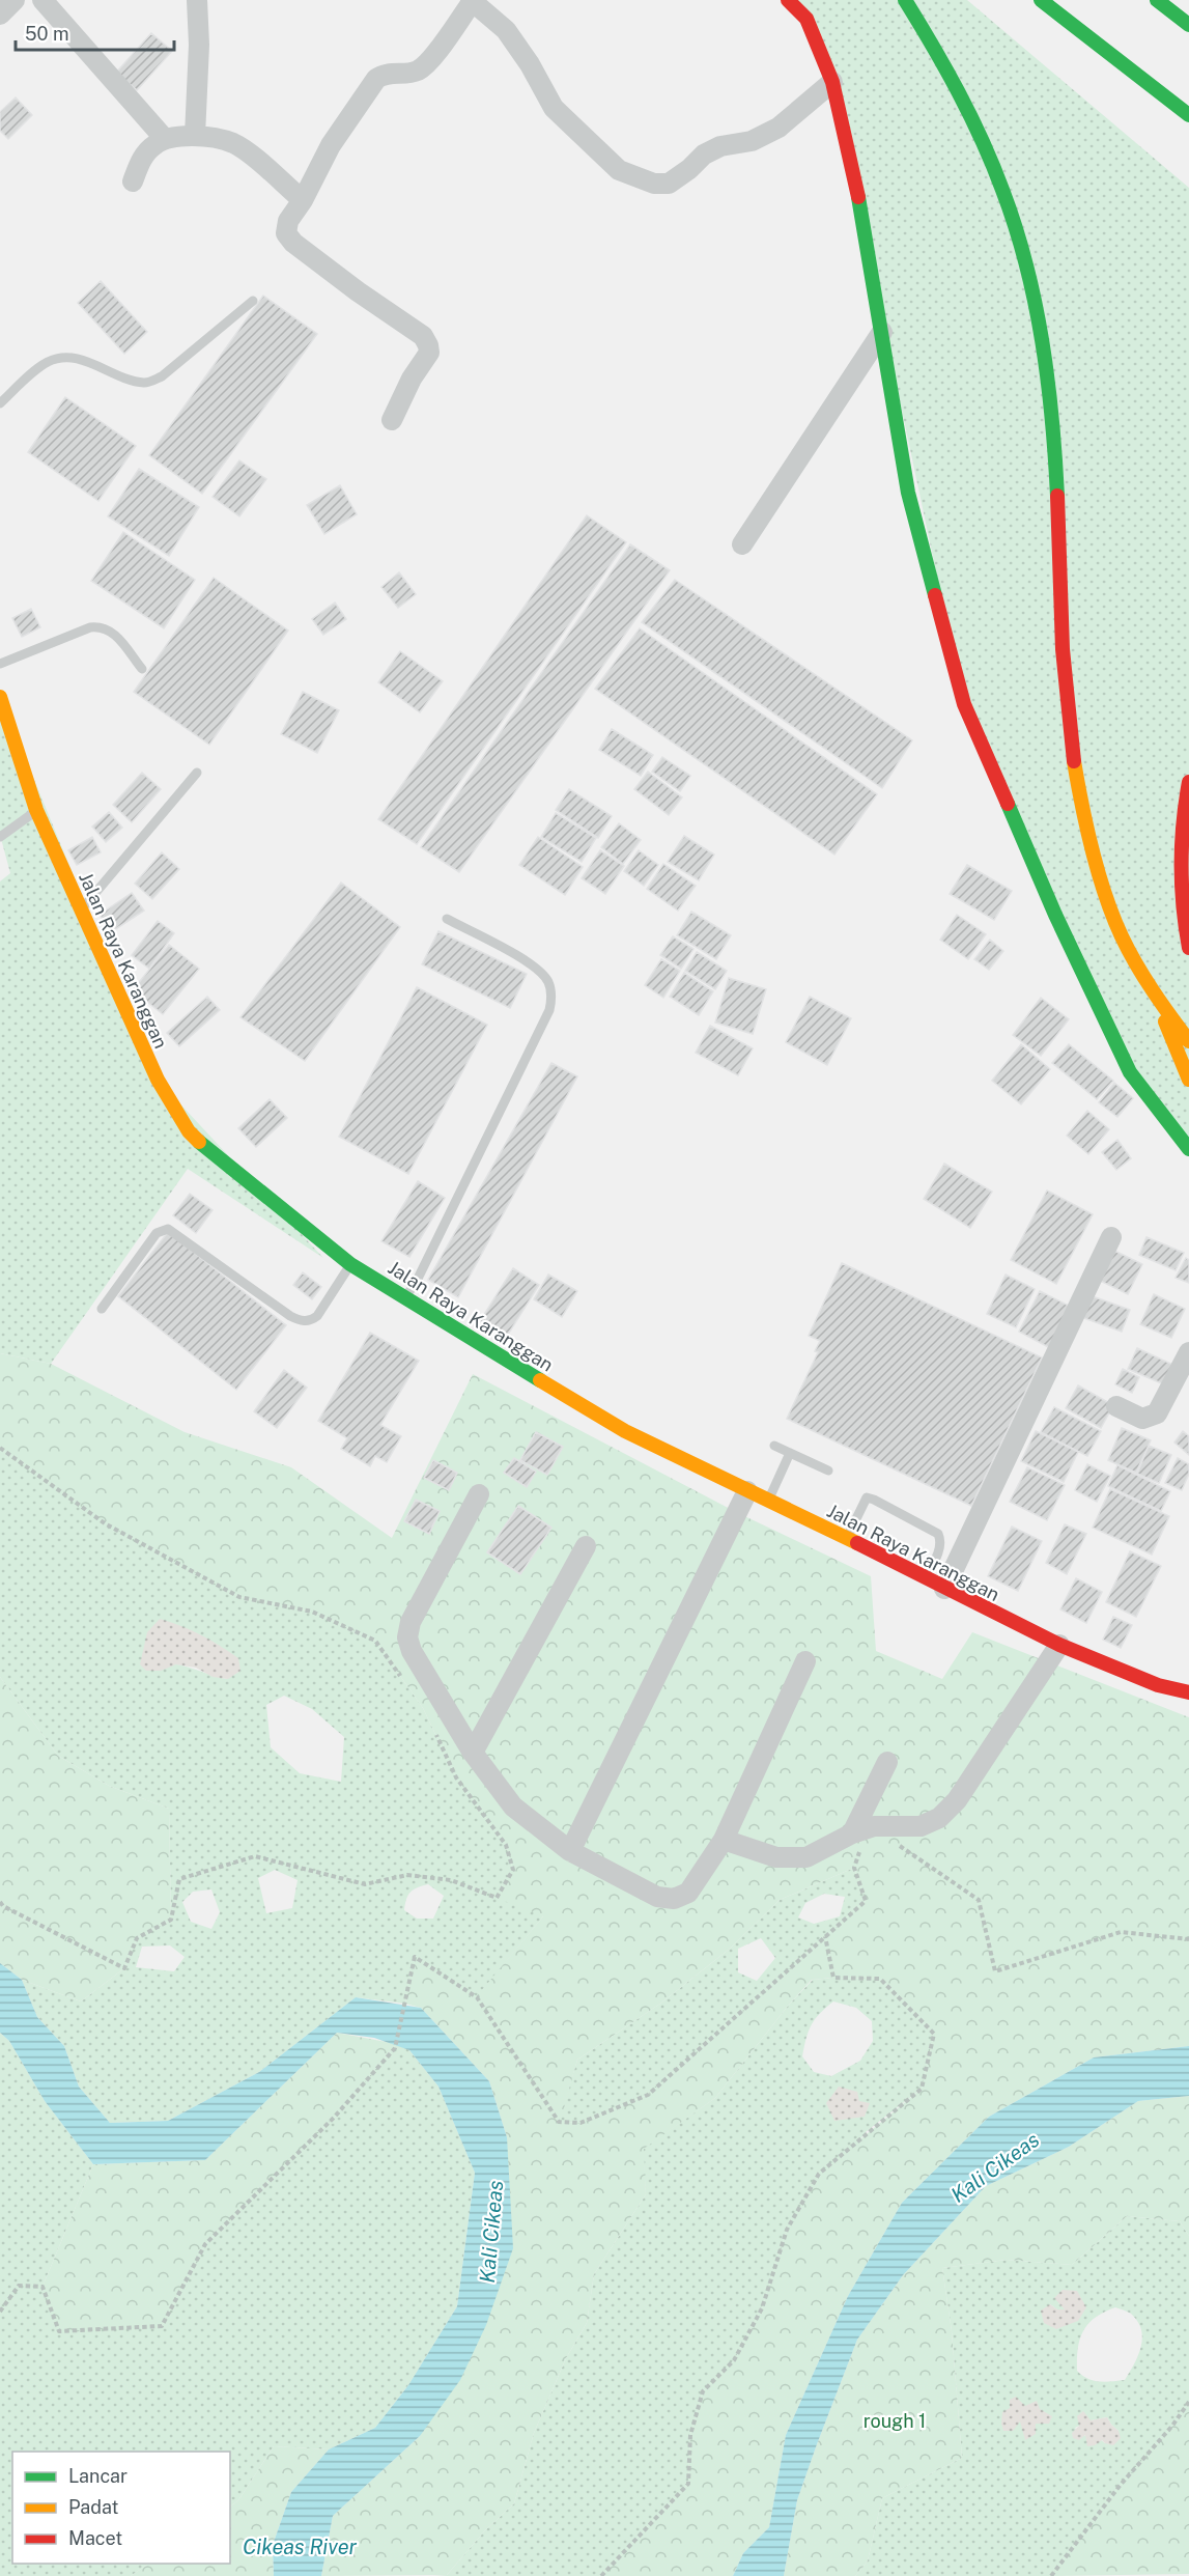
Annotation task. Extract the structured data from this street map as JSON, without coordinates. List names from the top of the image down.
{
  "streets": {
    "main road": ["Jalan Raya Karanggan"]
  },
  "water": ["Kali Cikeas", "Cikeas River"],
  "parks": ["rough 1"],
  "legend": ["Lancar", "Padat", "Macet"],
  "scale_bar": "50 m"
}
